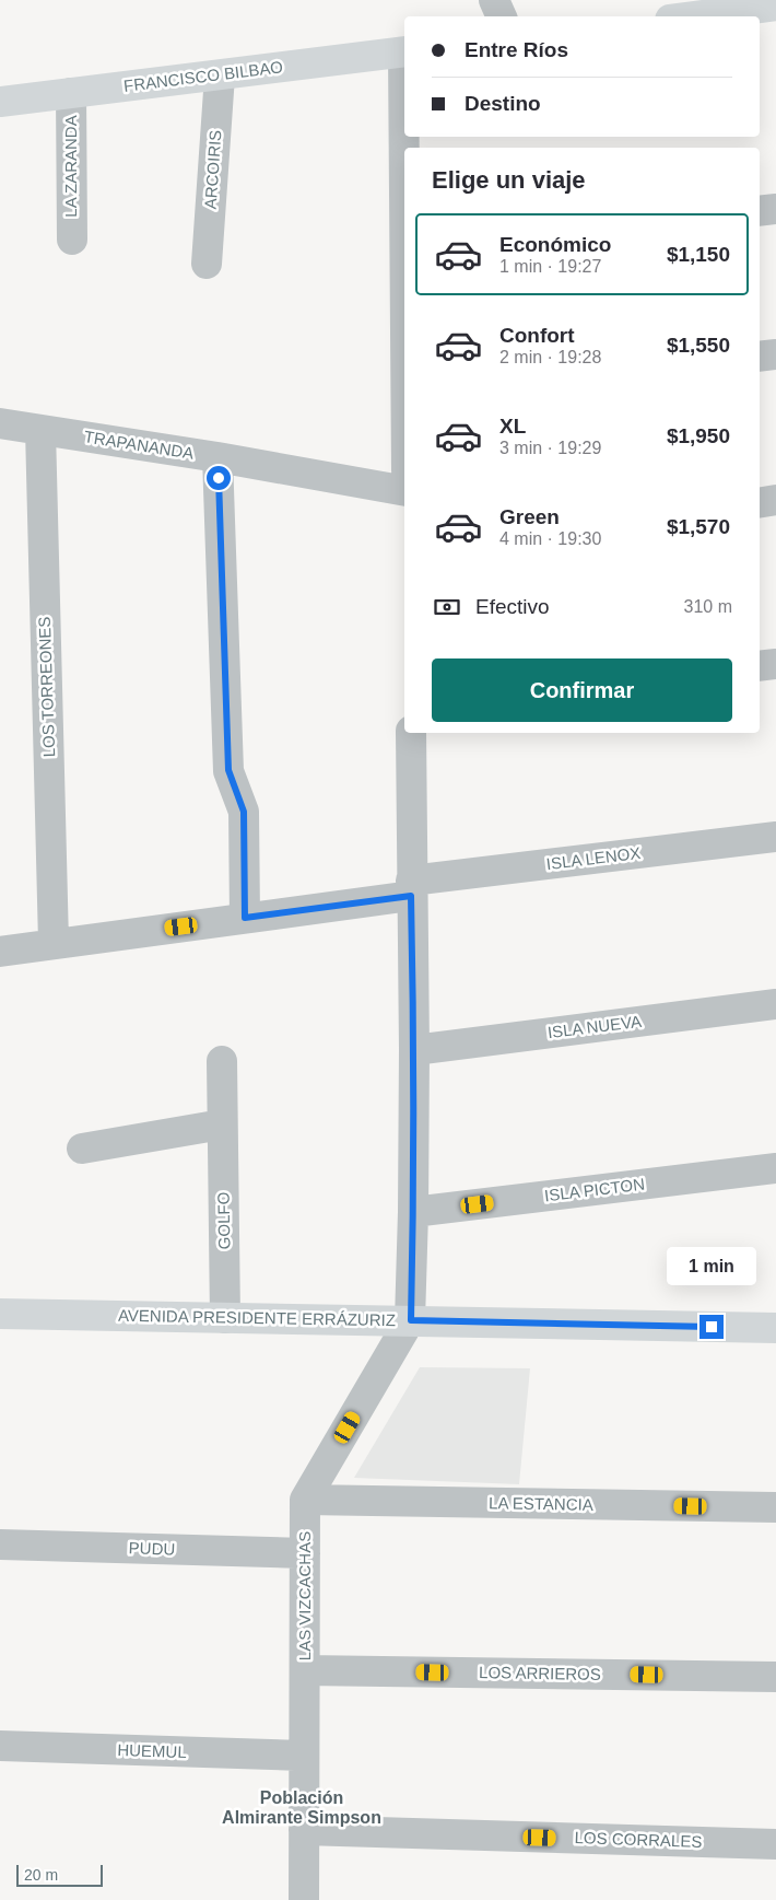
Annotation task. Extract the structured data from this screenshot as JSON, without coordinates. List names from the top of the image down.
{
  "streets": {
    "street": [
      "FRANCISCO BILBAO",
      "LA ZARANDA",
      "ARCOIRIS",
      "TRAPANANDA",
      "LOS TORREONES",
      "ISLA LENOX",
      "ISLA NUEVA",
      "ISLA PICTON",
      "GOLFO",
      "AVENIDA PRESIDENTE ERRÁZURIZ",
      "LA ESTANCIA",
      "PUDU",
      "LAS VIZCACHAS",
      "LOS ARRIEROS",
      "HUEMUL",
      "LOS CORRALES"
    ]
  },
  "crossings": [
    ["FRANCISCO BILBAO", "LA ZARANDA"],
    ["FRANCISCO BILBAO", "ARCOIRIS"],
    ["TRAPANANDA", "LOS TORREONES"],
    ["LOS TORREONES", "ISLA LENOX"],
    ["GOLFO", "AVENIDA PRESIDENTE ERRÁZURIZ"],
    ["LA ESTANCIA", "LAS VIZCACHAS"],
    ["PUDU", "LAS VIZCACHAS"],
    ["LAS VIZCACHAS", "LOS ARRIEROS"],
    ["LAS VIZCACHAS", "HUEMUL"],
    ["LAS VIZCACHAS", "LOS CORRALES"]
  ],
  "districts": ["Población Almirante Simpson"],
  "scale_bar": "20 m",
  "page": {
    "banner": ["Entre Ríos", "Destino"],
    "heading": "Elige un viaje",
    "list": [
      {
        "name": "Económico",
        "note": "1 min · 19:27",
        "value": "$1,150"
      },
      {
        "name": "Confort",
        "note": "2 min · 19:28",
        "value": "$1,550"
      },
      {
        "name": "XL",
        "note": "3 min · 19:29",
        "value": "$1,950"
      },
      {
        "name": "Green",
        "note": "4 min · 19:30",
        "value": "$1,570"
      }
    ],
    "pay": ["Efectivo", "310 m"],
    "buttons": "Confirmar",
    "bubble": "1 min",
    "scale": "20 m"
  }
}
